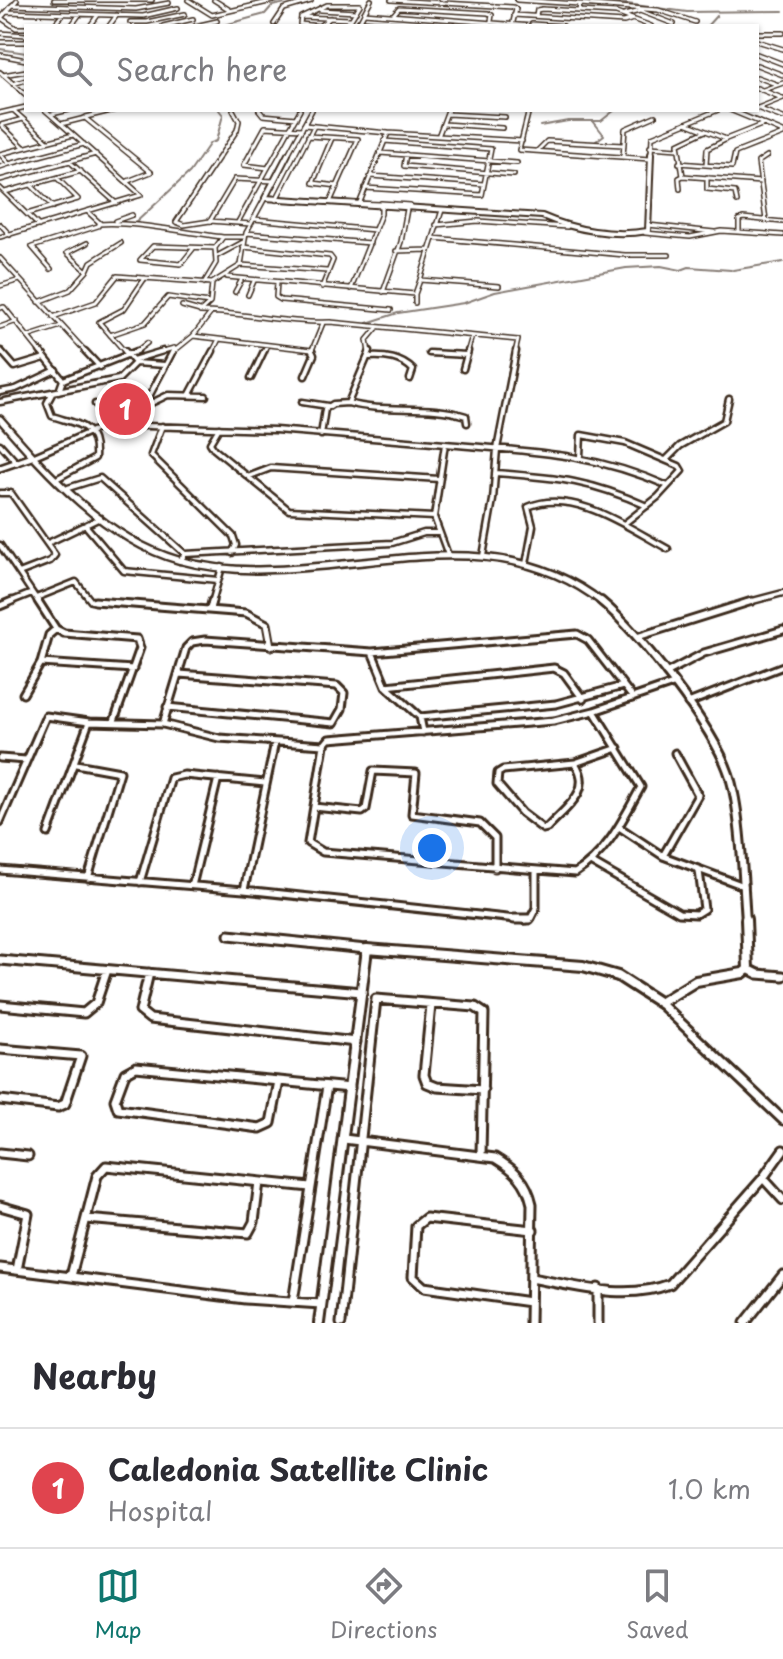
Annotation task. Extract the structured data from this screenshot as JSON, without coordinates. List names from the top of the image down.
{
  "page": {
    "search": "Search here",
    "pins": "1",
    "heading": "Nearby",
    "list": [
      {
        "mark": "1",
        "name": "Caledonia Satellite Clinic",
        "note": "Hospital",
        "value": "1.0 km"
      }
    ],
    "nav": ["Map", "Directions", "Saved"]
  }
}
